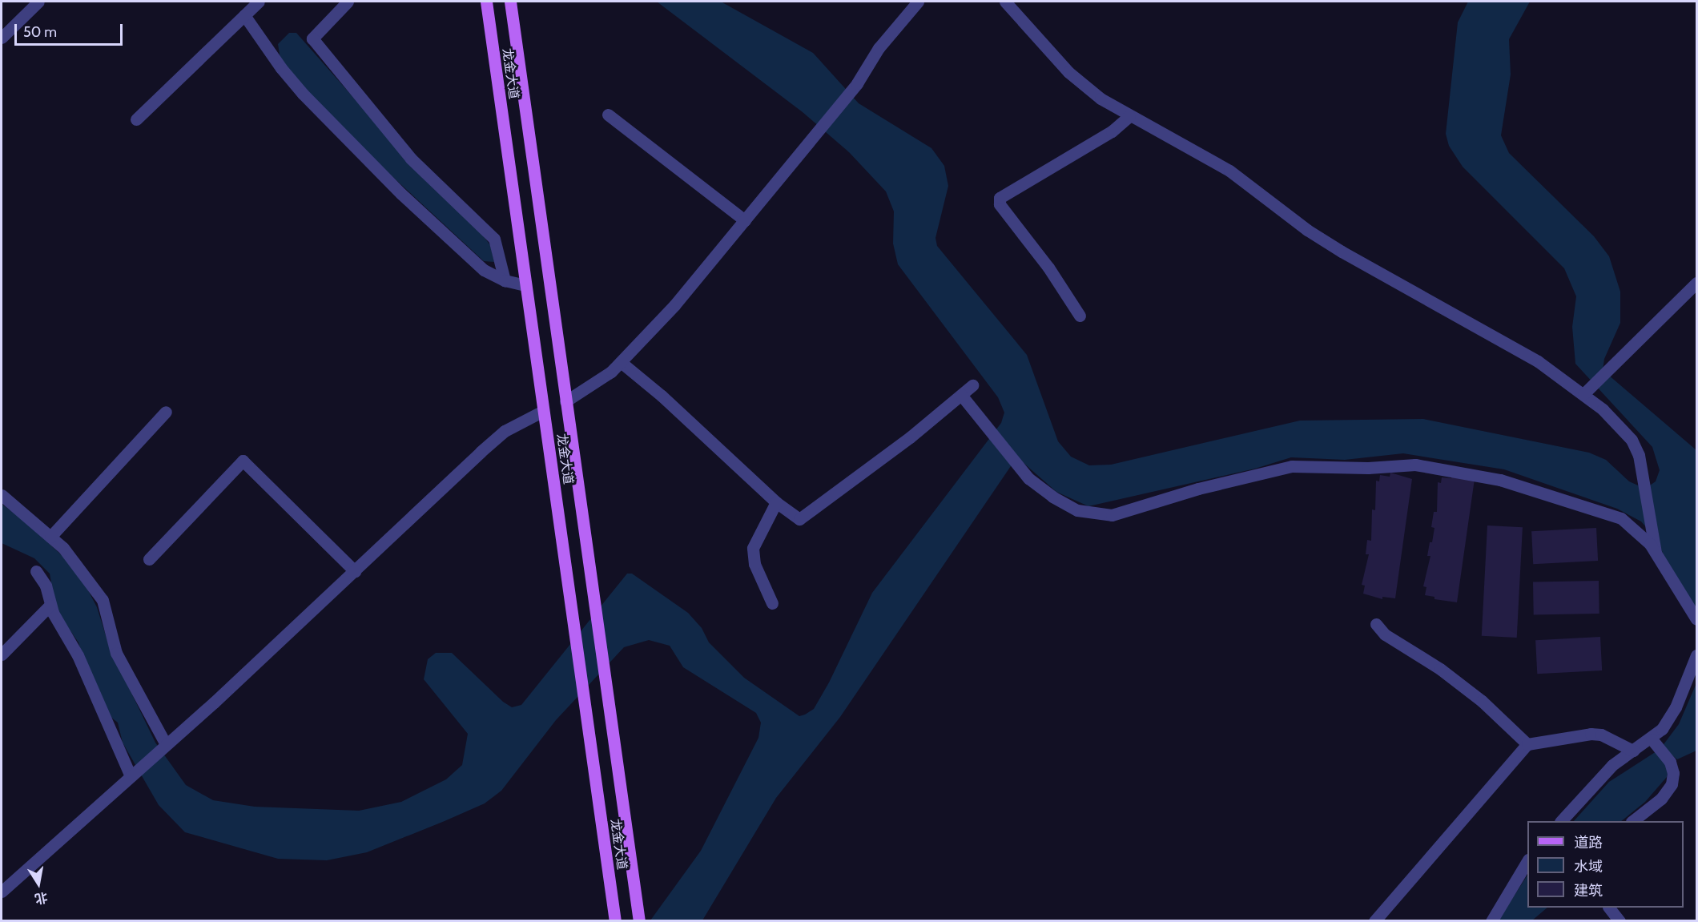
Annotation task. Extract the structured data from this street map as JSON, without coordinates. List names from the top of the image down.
{
  "streets": {
    "main road": ["龙金大道"]
  },
  "legend": ["道路", "水域", "建筑"],
  "scale_bar": "50 m",
  "north": "bottom"
}
